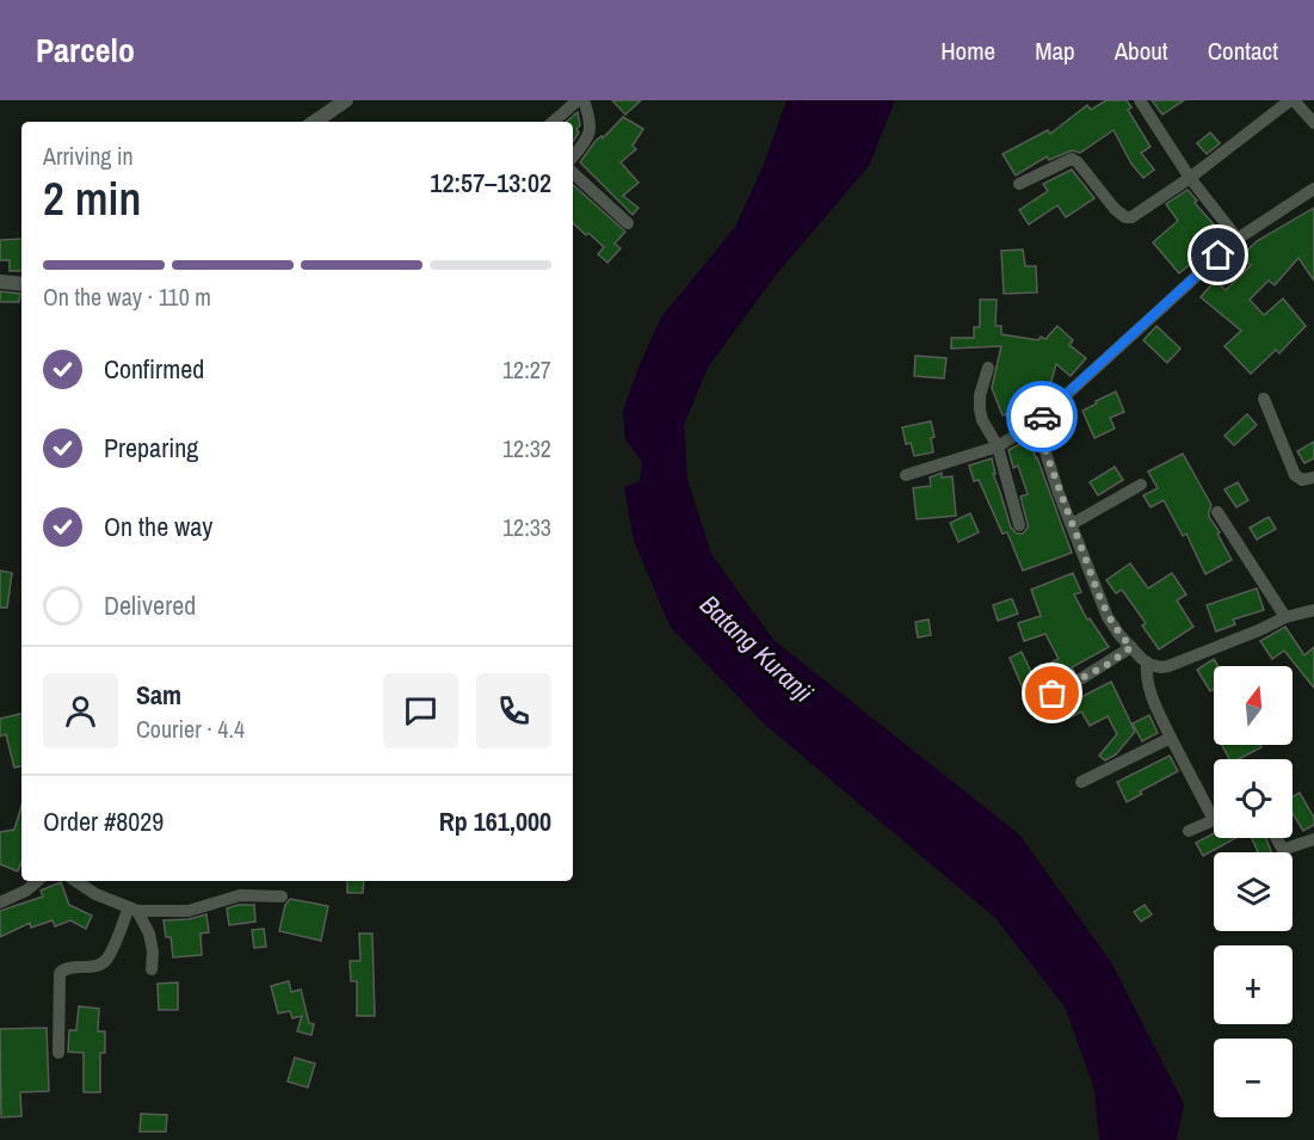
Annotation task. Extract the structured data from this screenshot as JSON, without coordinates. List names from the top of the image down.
{
  "water": ["Batang Kuranji"],
  "north": "top",
  "page": {
    "header": "Parcelo",
    "nav": [
      "Home",
      "Map",
      "About",
      "Contact"
    ],
    "heading": ["2 min", "Arriving in", "12:57–13:02"],
    "panel": [
      "Sam",
      "Courier · 4.4",
      "Order #8029",
      "Rp 161,000"
    ],
    "bar": "On the way · 110 m",
    "list": [
      ["Confirmed", "12:27"],
      ["Preparing", "12:32"],
      ["On the way", "12:33"],
      "Delivered"
    ],
    "map_buttons": ["+", "−"]
  }
}
